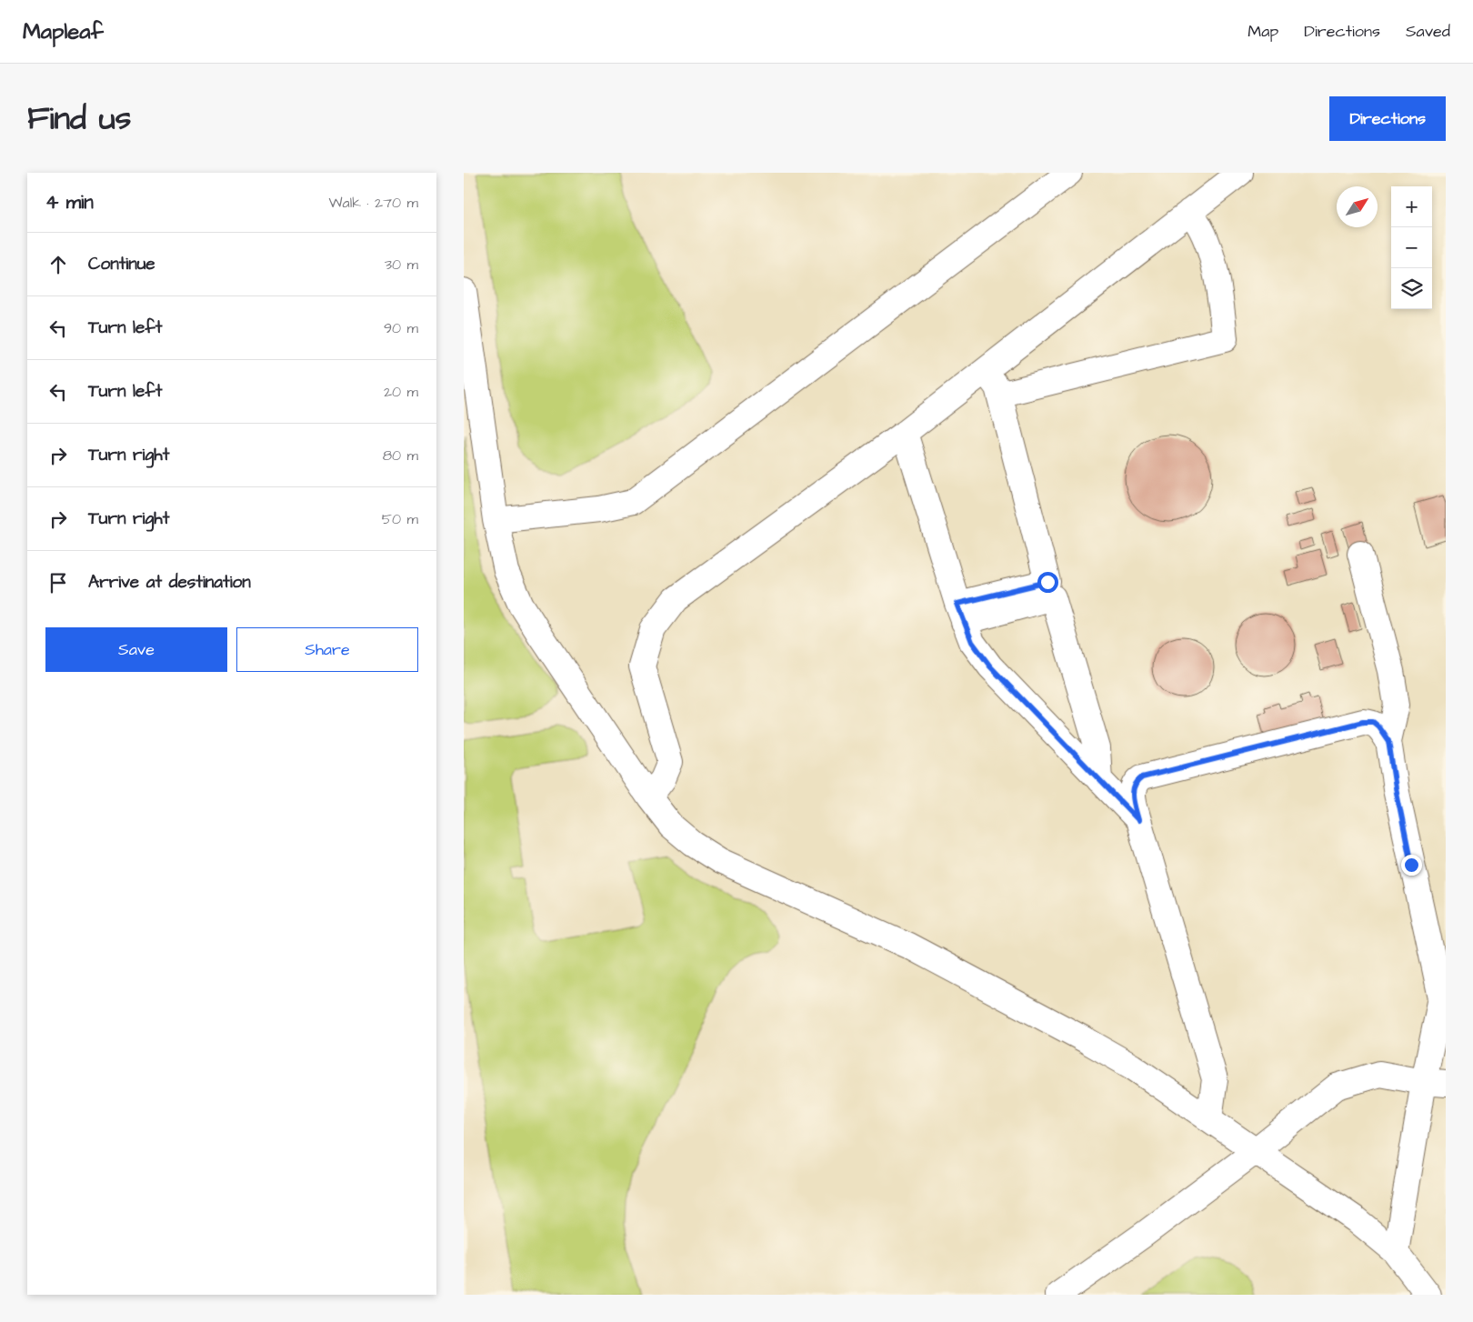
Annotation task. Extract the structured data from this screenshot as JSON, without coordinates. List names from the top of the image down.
{
  "north": "top right",
  "page": {
    "header": "Mapleaf",
    "nav": ["Map", "Directions", "Saved"],
    "title": "Find us",
    "buttons": [
      "Directions",
      ["Save", "Share"]
    ],
    "heading": ["4 min", "Walk · 270 m"],
    "map_buttons": ["+", "−"],
    "list": [
      ["Continue", "30 m"],
      ["Turn left", "90 m"],
      ["Turn left", "20 m"],
      ["Turn right", "80 m"],
      ["Turn right", "50 m"],
      "Arrive at destination"
    ]
  }
}
